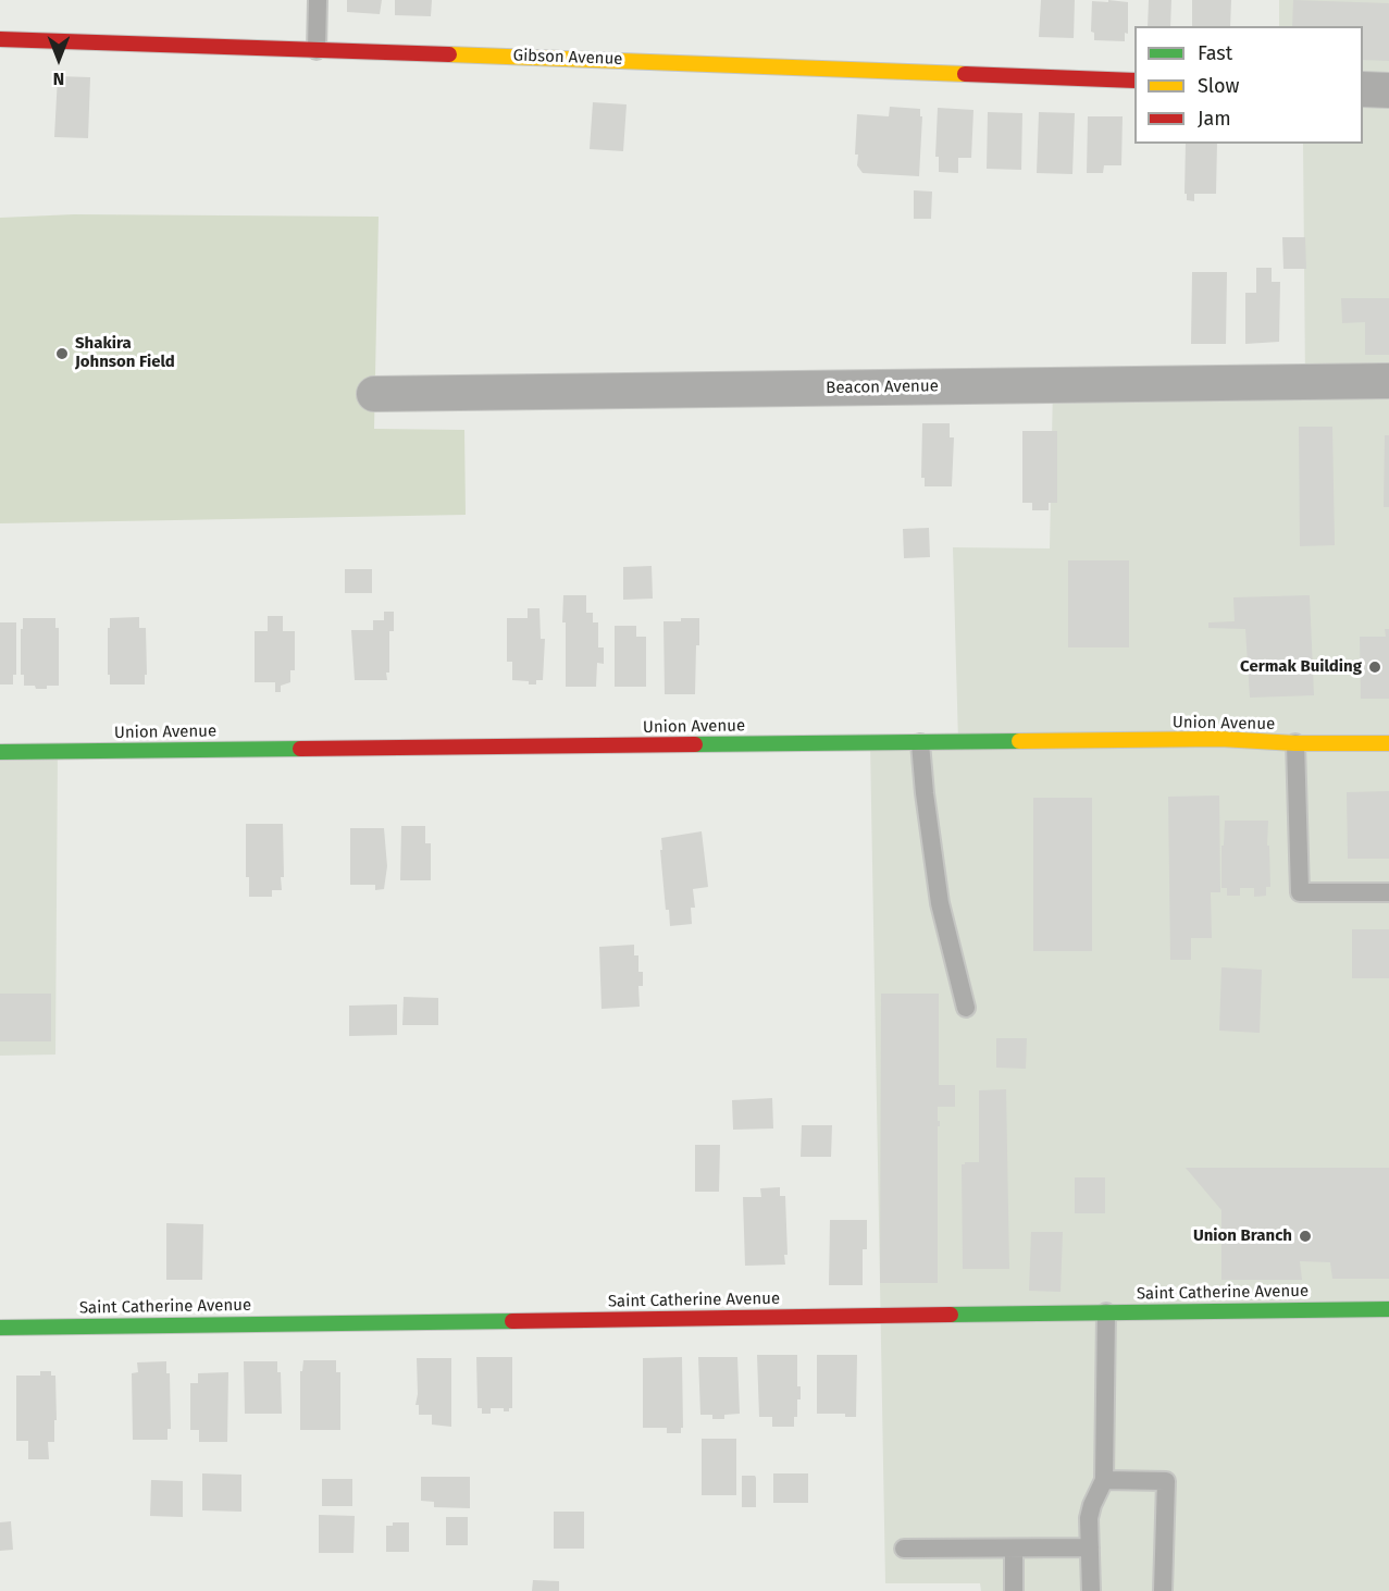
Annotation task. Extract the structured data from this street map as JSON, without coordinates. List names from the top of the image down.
{
  "streets": {
    "street": [
      "Gibson Avenue",
      "Beacon Avenue",
      "Union Avenue",
      "Saint Catherine Avenue"
    ]
  },
  "places": ["Shakira Johnson Field", "Cermak Building", "Union Branch"],
  "legend": ["Fast", "Slow", "Jam"],
  "north": "bottom"
}
